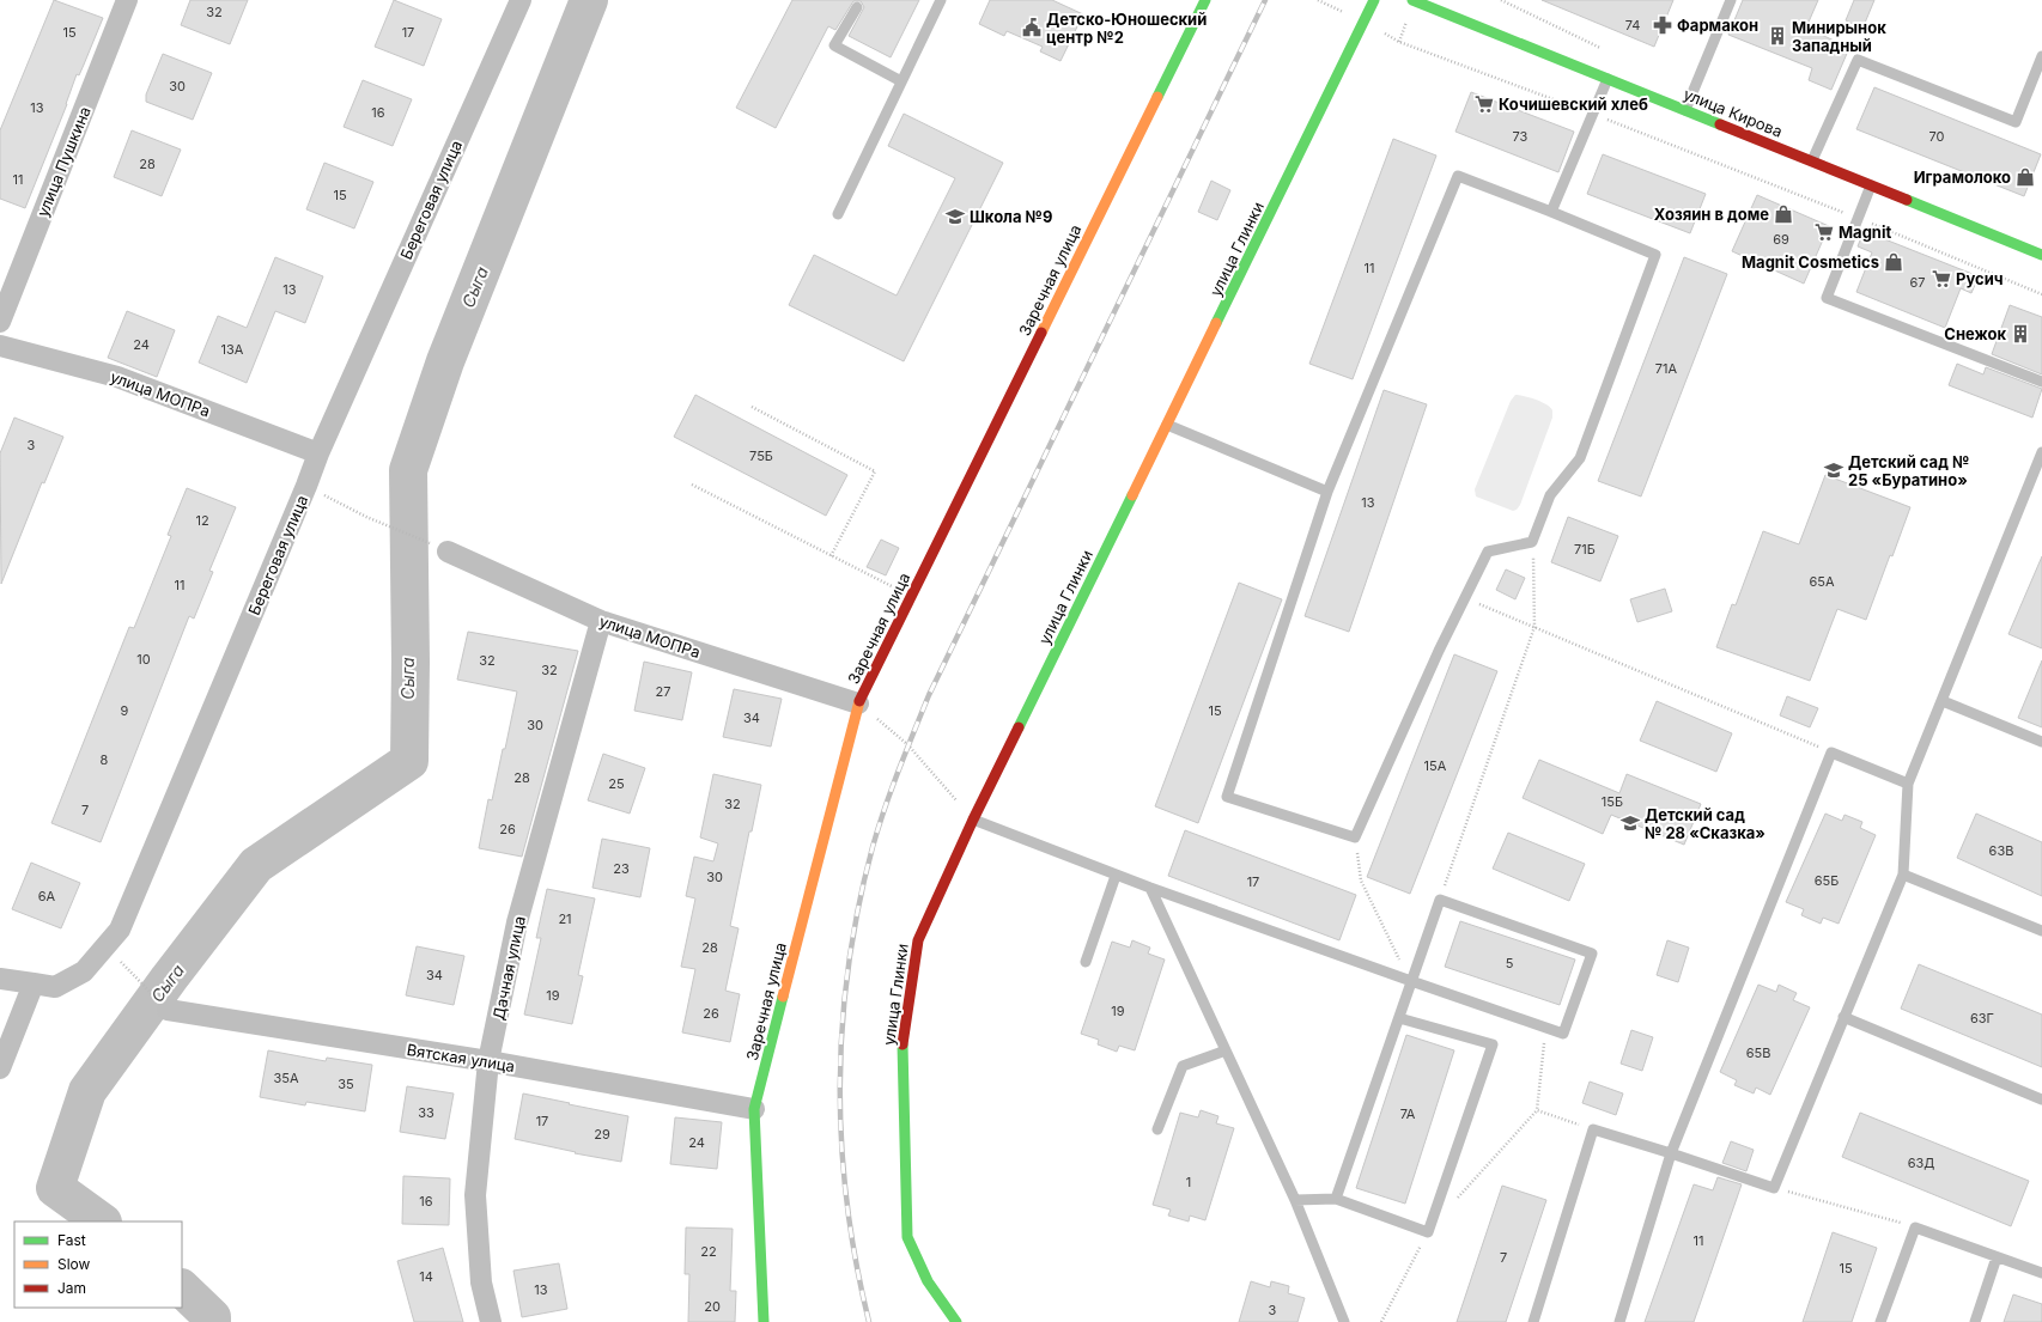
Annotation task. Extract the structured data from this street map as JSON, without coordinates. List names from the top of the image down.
{
  "streets": {
    "main road": ["улица Кирова", "улица Глинки", "Заречная улица"],
    "street": [
      "улица Пушкина",
      "Береговая улица",
      "улица МОПРа",
      "Дачная улица",
      "Вятская улица"
    ]
  },
  "crossings": [
    ["Береговая улица", "улица МОПРа"],
    ["Заречная улица", "улица МОПРа"],
    ["Заречная улица", "Вятская улица"],
    ["улица МОПРа", "Дачная улица"],
    ["Дачная улица", "Вятская улица"]
  ],
  "water": ["Сыга"],
  "places": {
    "pharmacy": ["Фармакон"],
    "public building": ["Детско-Юношеский центр №2"],
    "building": ["Минирынок Западный", "Снежок"],
    "supermarket": ["Кочишевский хлеб", "Magnit", "Русич"],
    "shop": ["Играмолоко", "Хозяин в доме", "Magnit Cosmetics"],
    "school or university": ["Школа №9", "Детский сад № 25 «Буратино»", "Детский сад № 28 «Сказка»"]
  },
  "house_numbers": [
    "32",
    "74",
    "15",
    "17",
    "30",
    "13",
    "16",
    "73",
    "70",
    "28",
    "11",
    "15",
    "69",
    "11",
    "67",
    "13",
    "24",
    "13А",
    "71А",
    "3",
    "75Б",
    "13",
    "12",
    "71Б",
    "65А",
    "11",
    "10",
    "32",
    "32",
    "27",
    "9",
    "15",
    "34",
    "30",
    "8",
    "15А",
    "28",
    "25",
    "15Б",
    "32",
    "7",
    "26",
    "63В",
    "23",
    "30",
    "65Б",
    "17",
    "6А",
    "21",
    "28",
    "5",
    "34",
    "19",
    "19",
    "26",
    "63Г",
    "65В",
    "35А",
    "35",
    "33",
    "7А",
    "17",
    "29",
    "24",
    "63Д",
    "1",
    "16",
    "11",
    "22",
    "7",
    "15",
    "14",
    "13",
    "20",
    "3"
  ],
  "legend": ["Fast", "Slow", "Jam"]
}
